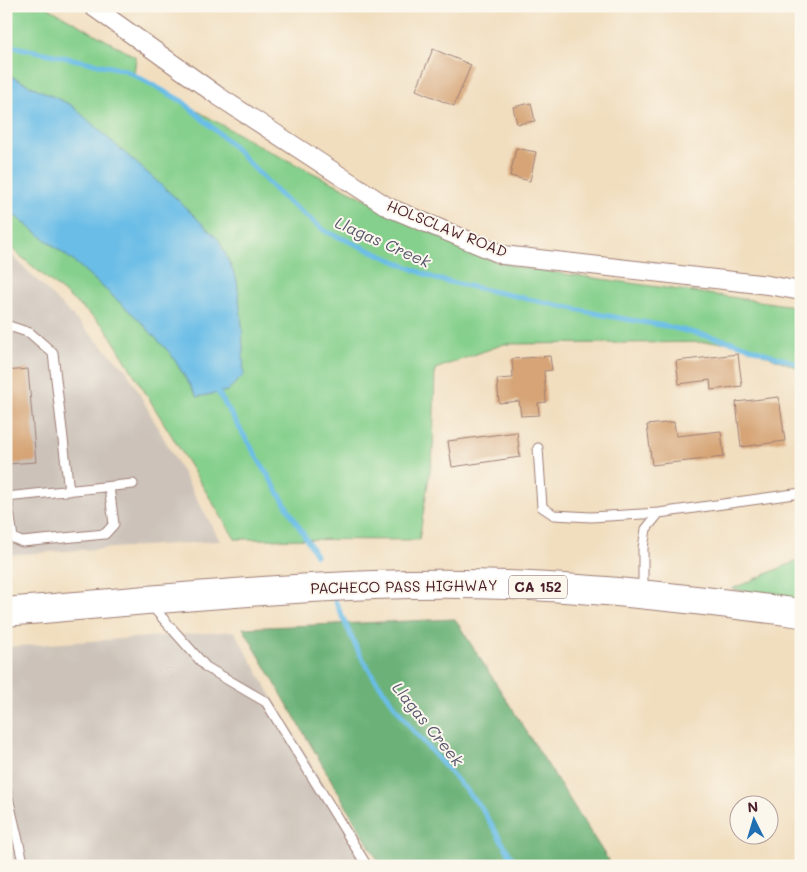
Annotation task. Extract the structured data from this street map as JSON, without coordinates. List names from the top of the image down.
{
  "streets": {
    "highway": ["PACHECO PASS HIGHWAY", "CA 152"],
    "street": ["HOLSCLAW ROAD"]
  },
  "water": ["Llagas Creek"],
  "north": "top"
}
